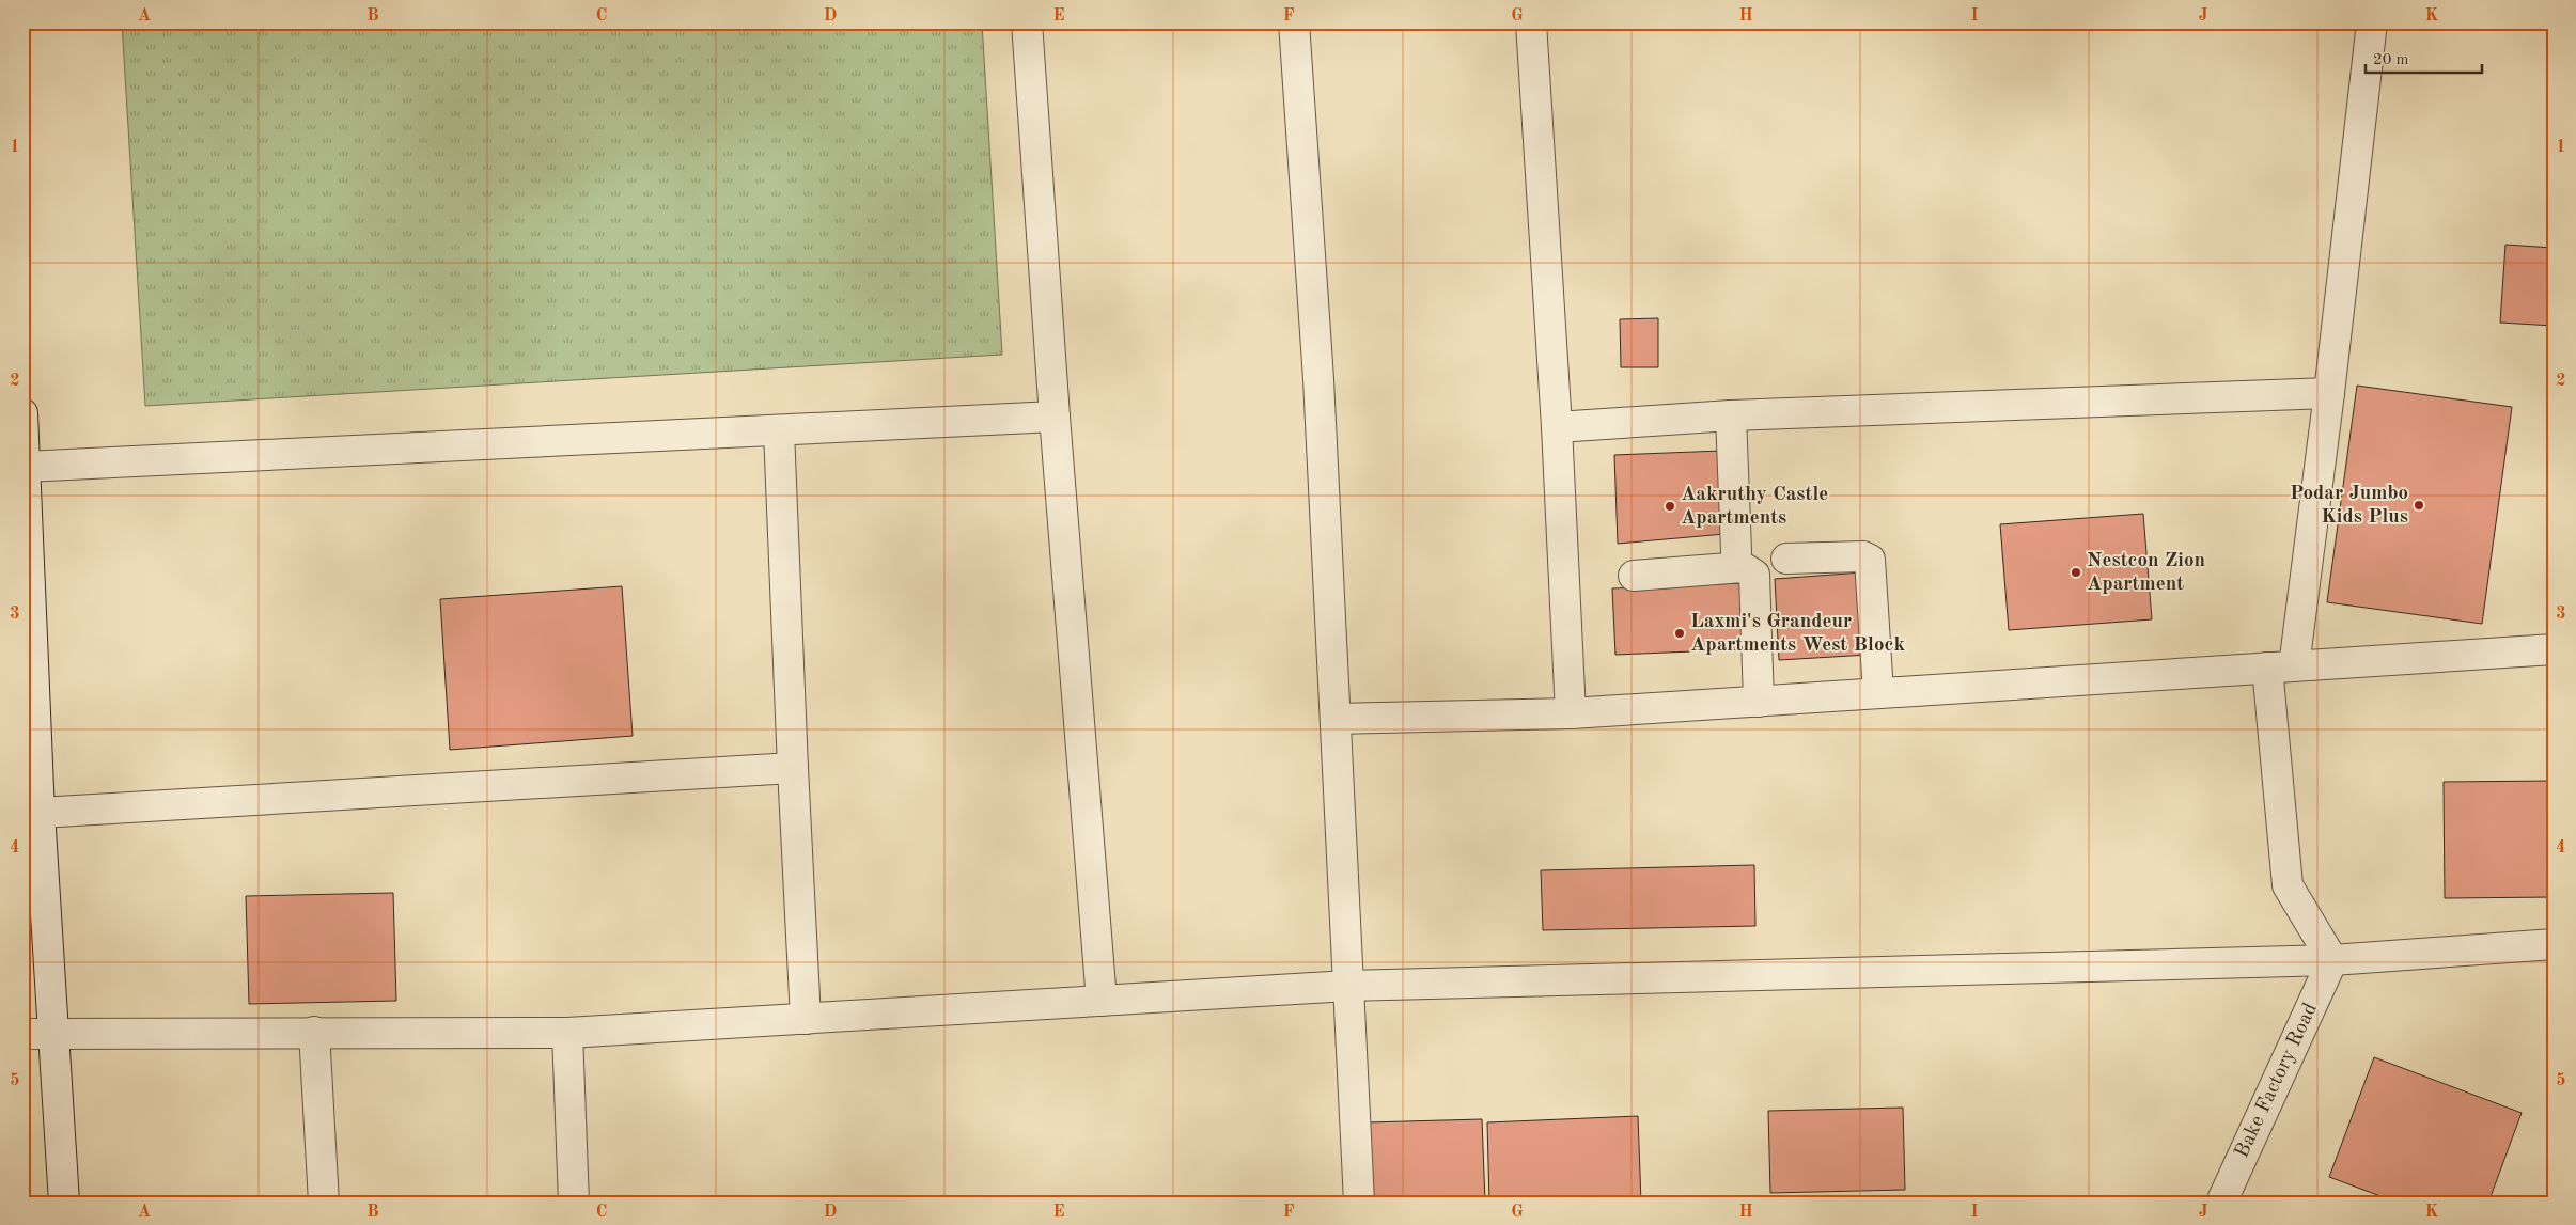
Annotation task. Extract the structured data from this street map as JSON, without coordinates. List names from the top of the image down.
{
  "streets": {
    "street": ["Bake Factory Road"]
  },
  "places": [
    "Podar Jumbo Kids Plus",
    "Aakruthy Castle Apartments",
    "Nestcon Zion Apartment",
    "Laxmi's Grandeur Apartments West Block"
  ],
  "scale_bar": "20 m",
  "grid": {
    "columns": [
      "A",
      "B",
      "C",
      "D",
      "E",
      "F",
      "G",
      "H",
      "I",
      "J",
      "K"
    ],
    "rows": [
      "1",
      "2",
      "3",
      "4",
      "5"
    ]
  }
}
